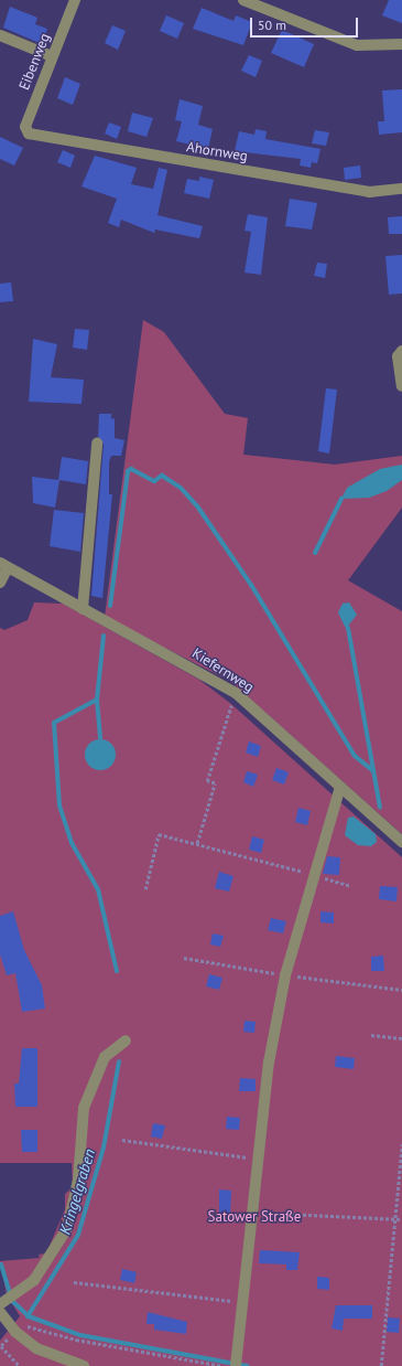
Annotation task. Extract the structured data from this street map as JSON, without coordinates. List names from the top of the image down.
{
  "streets": {
    "street": ["Eibenweg", "Ahornweg", "Kiefernweg"]
  },
  "crossings": [
    ["Eibenweg", "Ahornweg"]
  ],
  "water": ["Kringelgraben"],
  "parks": ["Satower Straße"],
  "scale_bar": "50 m"
}
